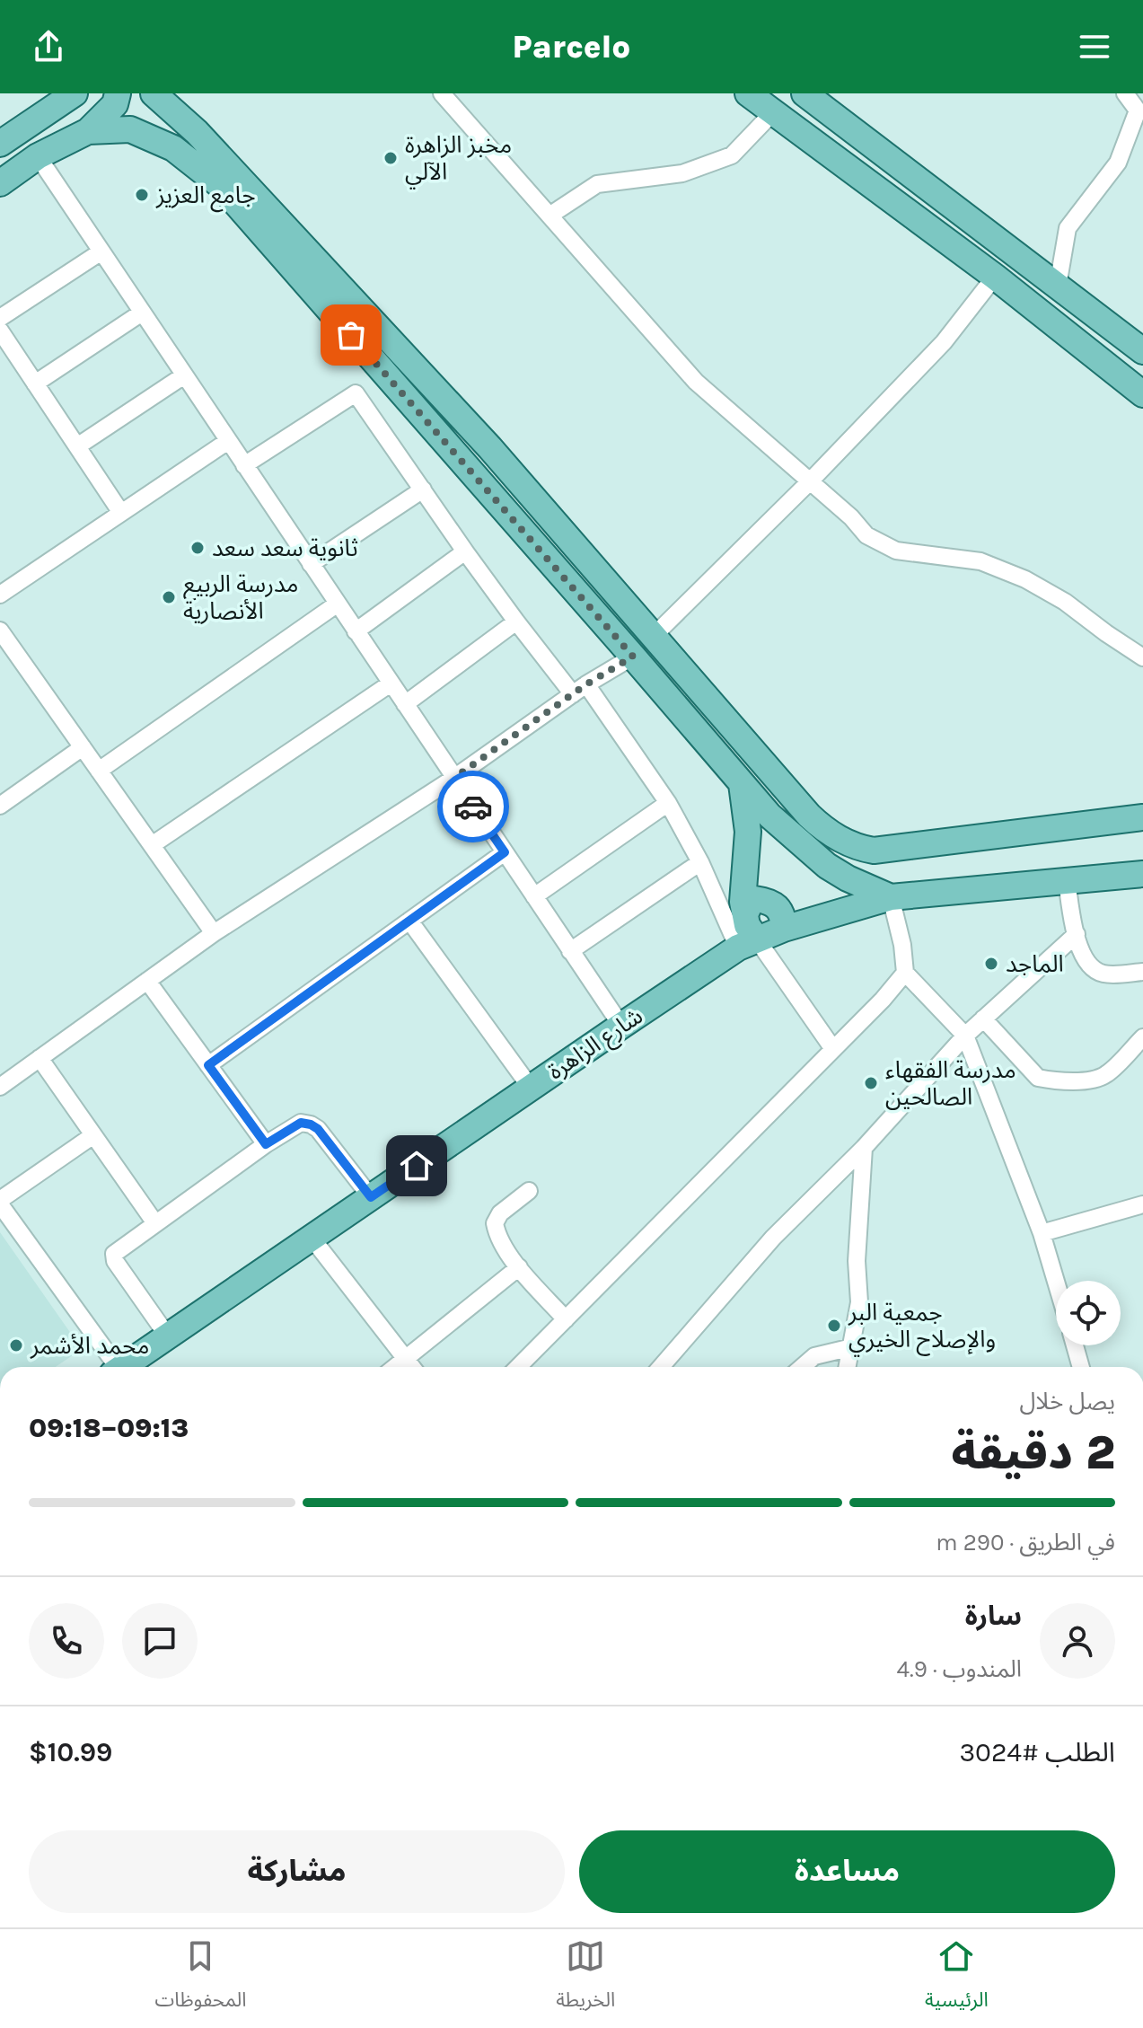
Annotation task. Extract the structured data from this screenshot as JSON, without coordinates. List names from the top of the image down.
{
  "streets": {
    "main road": ["شارع الزاهرة"]
  },
  "places": [
    "مخبز الزاهرة الآلي",
    "جامع العزيز",
    "ثانوية سعد سعد",
    "مدرسة الربيع الأنصارية",
    "الماجد",
    "مدرسة الفقهاء الصالحين",
    "جمعية البر والإصلاح الخيري",
    "محمد الأشمر"
  ],
  "page": {
    "header": "Parcelo",
    "heading": ["2 دقيقة", "يصل خلال", "09:13–09:18"],
    "panel": [
      "سارة",
      "المندوب · 4.9",
      "الطلب #3024",
      "$10.99"
    ],
    "bar": "في الطريق · 290 m",
    "buttons": ["مساعدة", "مشاركة"],
    "tabs": ["الرئيسية", "الخريطة", "المحفوظات"]
  }
}
